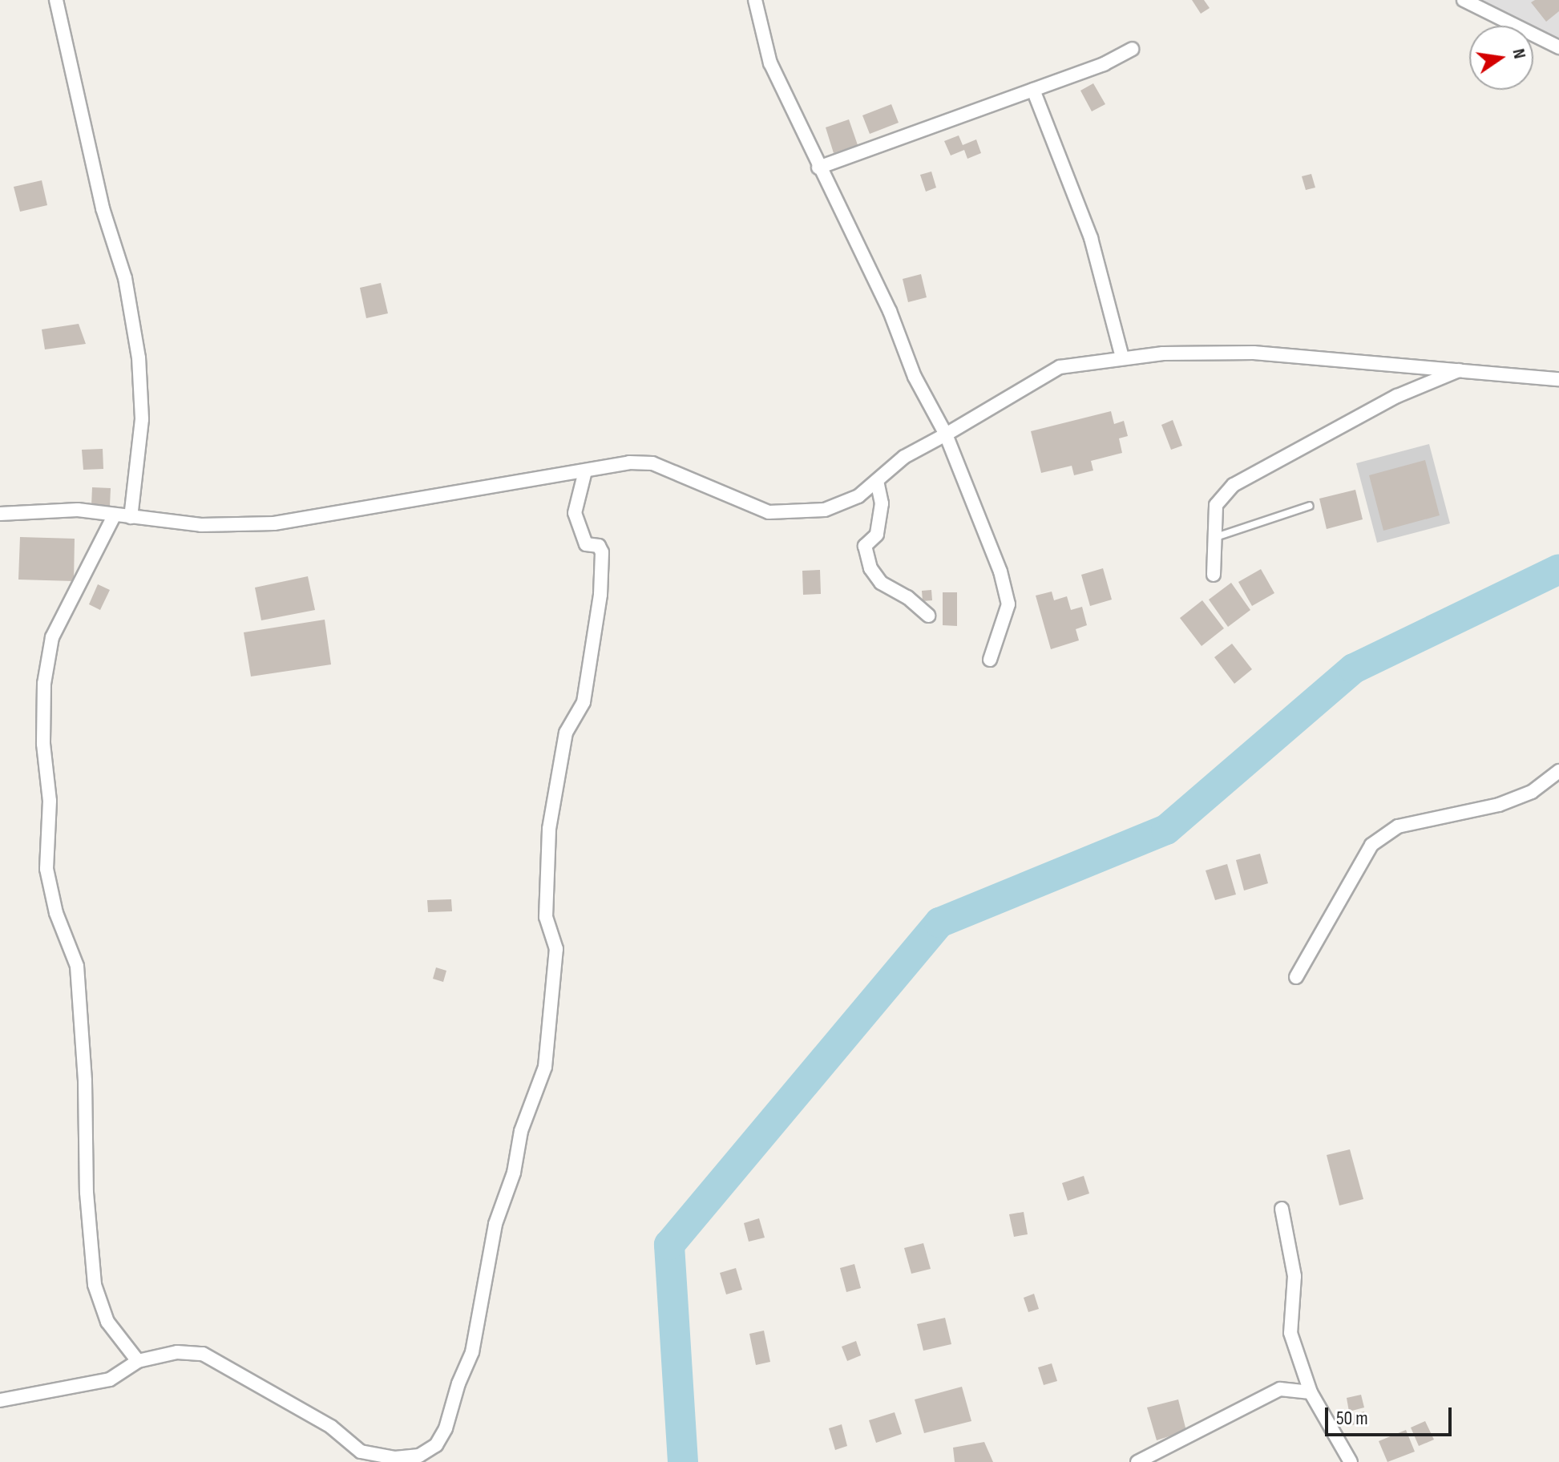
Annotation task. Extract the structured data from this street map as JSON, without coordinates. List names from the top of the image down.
{
  "scale_bar": "50 m",
  "north": "right"
}
